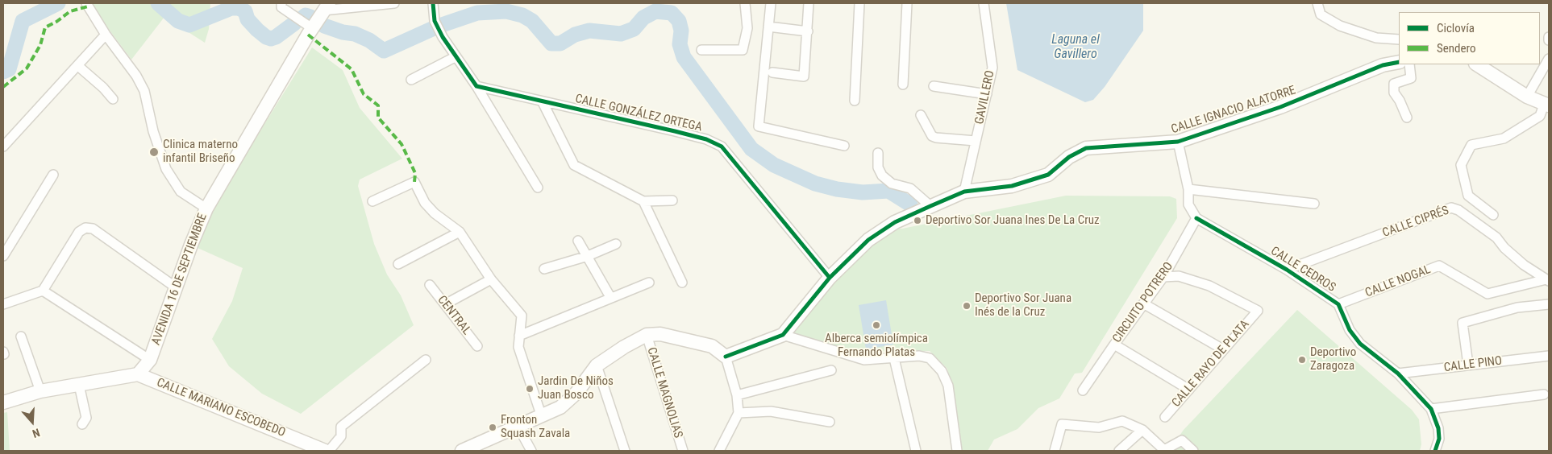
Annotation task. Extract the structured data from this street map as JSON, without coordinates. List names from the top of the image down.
{
  "streets": {
    "street": [
      "GAVILLERO",
      "CALLE IGNACIO ALATORRE",
      "CALLE GONZÁLEZ ORTEGA",
      "CALLE CIPRÉS",
      "CALLE CEDROS",
      "AVENIDA 16 DE SEPTIEMBRE",
      "CALLE NOGAL",
      "CIRCUITO POTRERO",
      "CENTRAL",
      "CALLE RAYO DE PLATA",
      "CALLE PINO",
      "CALLE MAGNOLIAS",
      "CALLE MARIANO ESCOBEDO"
    ]
  },
  "crossings": [
    ["GAVILLERO", "CALLE IGNACIO ALATORRE"],
    ["CALLE IGNACIO ALATORRE", "CALLE GONZÁLEZ ORTEGA"],
    ["CALLE CIPRÉS", "CALLE CEDROS"],
    ["CALLE CIPRÉS", "CALLE NOGAL"],
    ["CALLE CEDROS", "CALLE NOGAL"],
    ["CALLE CEDROS", "CIRCUITO POTRERO"],
    ["CALLE CEDROS", "CALLE PINO"],
    ["AVENIDA 16 DE SEPTIEMBRE", "CALLE MARIANO ESCOBEDO"],
    ["CIRCUITO POTRERO", "CALLE RAYO DE PLATA"]
  ],
  "water": ["Laguna el Gavillero"],
  "places": [
    "Clinica materno infantil Briseño",
    "Deportivo Sor Juana Ines De La Cruz",
    "Deportivo Sor Juana Inés de la Cruz",
    "Alberca semiolímpica Fernando Platas",
    "Deportivo Zaragoza",
    "Jardin De Niños Juan Bosco",
    "Fronton Squash Zavala"
  ],
  "legend": ["Ciclovía", "Sendero"],
  "north": "bottom"
}
